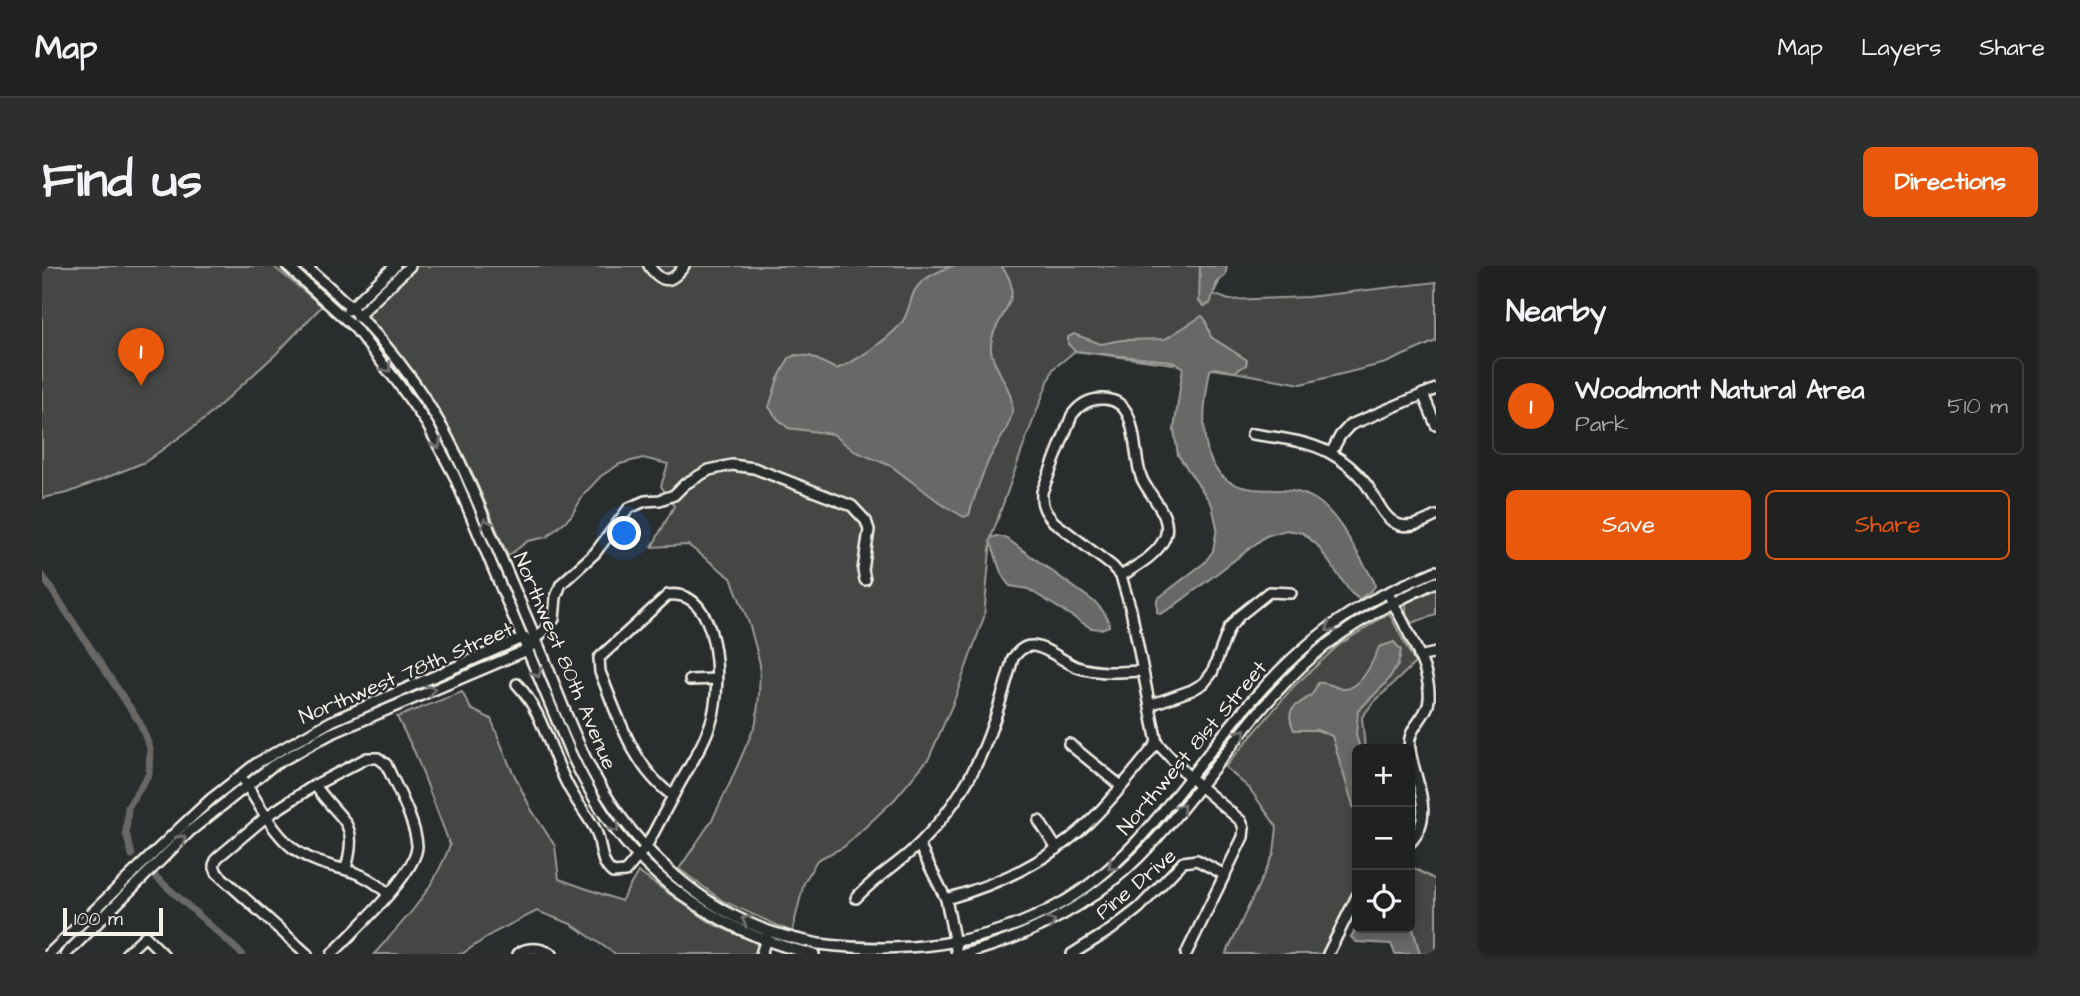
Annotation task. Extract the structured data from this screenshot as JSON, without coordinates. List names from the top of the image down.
{
  "streets": {
    "street": [
      "Northwest 80th Avenue",
      "Northwest 78th Street",
      "Northwest 81st Street",
      "Pine Drive"
    ]
  },
  "crossings": [
    ["Northwest 80th Avenue", "Northwest 78th Street"],
    ["Northwest 80th Avenue", "Northwest 81st Street"]
  ],
  "scale_bar": "100 m",
  "page": {
    "header": "Map",
    "nav": ["Map", "Layers", "Share"],
    "buttons": [
      "Directions",
      ["Save", "Share"]
    ],
    "title": "Find us",
    "heading": "Nearby",
    "pins": "1",
    "list": [
      {
        "mark": "1",
        "name": "Woodmont Natural Area",
        "note": "Park",
        "value": "510 m"
      }
    ],
    "map_buttons": ["+", "−"],
    "scale": "100 m"
  }
}
